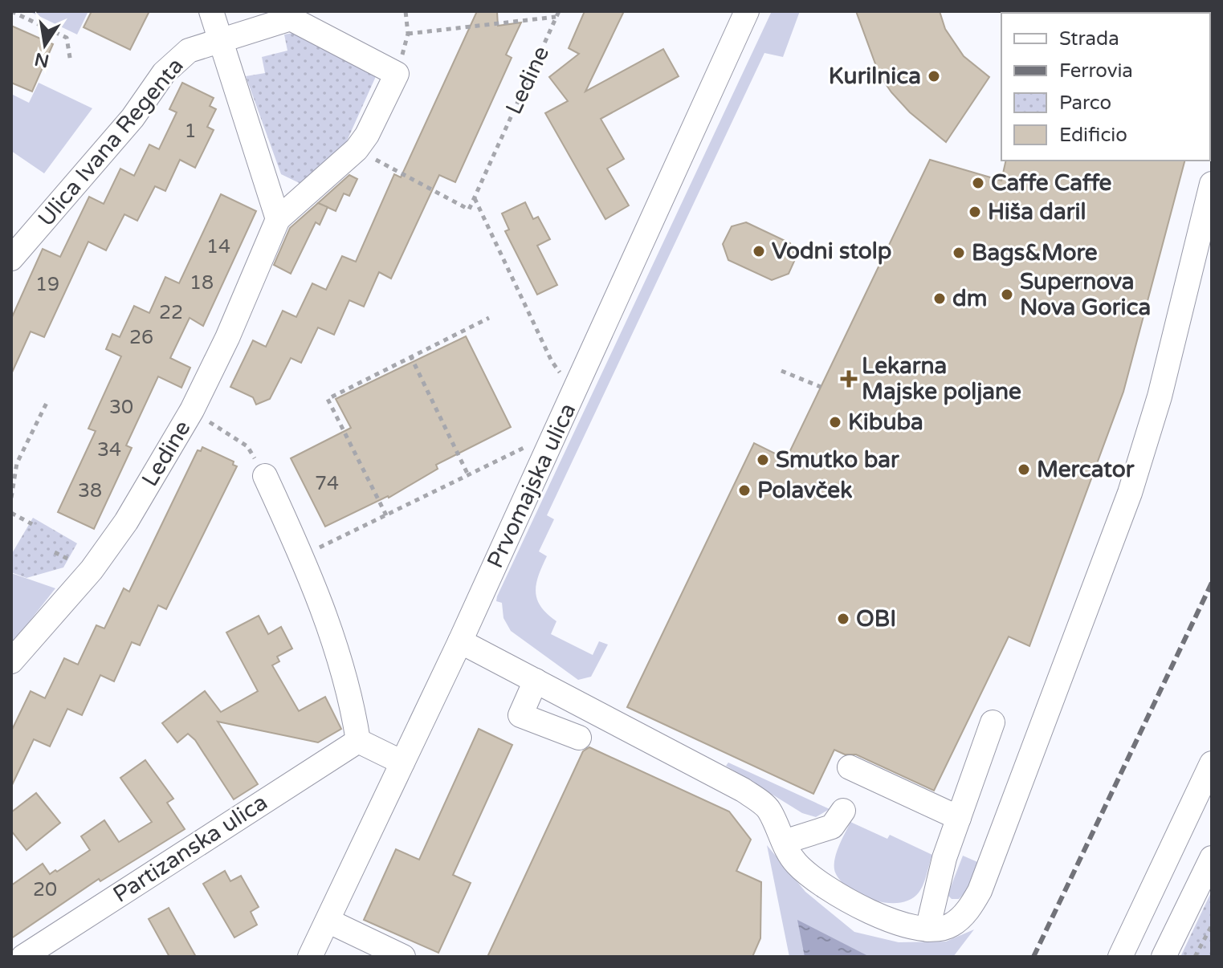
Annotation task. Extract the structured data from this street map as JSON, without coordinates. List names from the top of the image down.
{
  "streets": {
    "street": [
      "Ledine",
      "Ulica Ivana Regenta",
      "Prvomajska ulica",
      "Partizanska ulica"
    ]
  },
  "places": {
    "other": [
      "Kurilnica",
      "Caffe Caffe",
      "Hiša daril",
      "Vodni stolp",
      "Bags&More",
      "Supernova Nova Gorica",
      "dm",
      "Kibuba",
      "Smutko bar",
      "Mercator",
      "Polavček",
      "OBI"
    ],
    "health": ["Lekarna Majske poljane"]
  },
  "house_numbers": [
    "1",
    "14",
    "18",
    "19",
    "22",
    "26",
    "30",
    "34",
    "74",
    "38",
    "20"
  ],
  "legend": [
    "Strada",
    "Ferrovia",
    "Parco",
    "Edificio"
  ],
  "north": "bottom"
}
